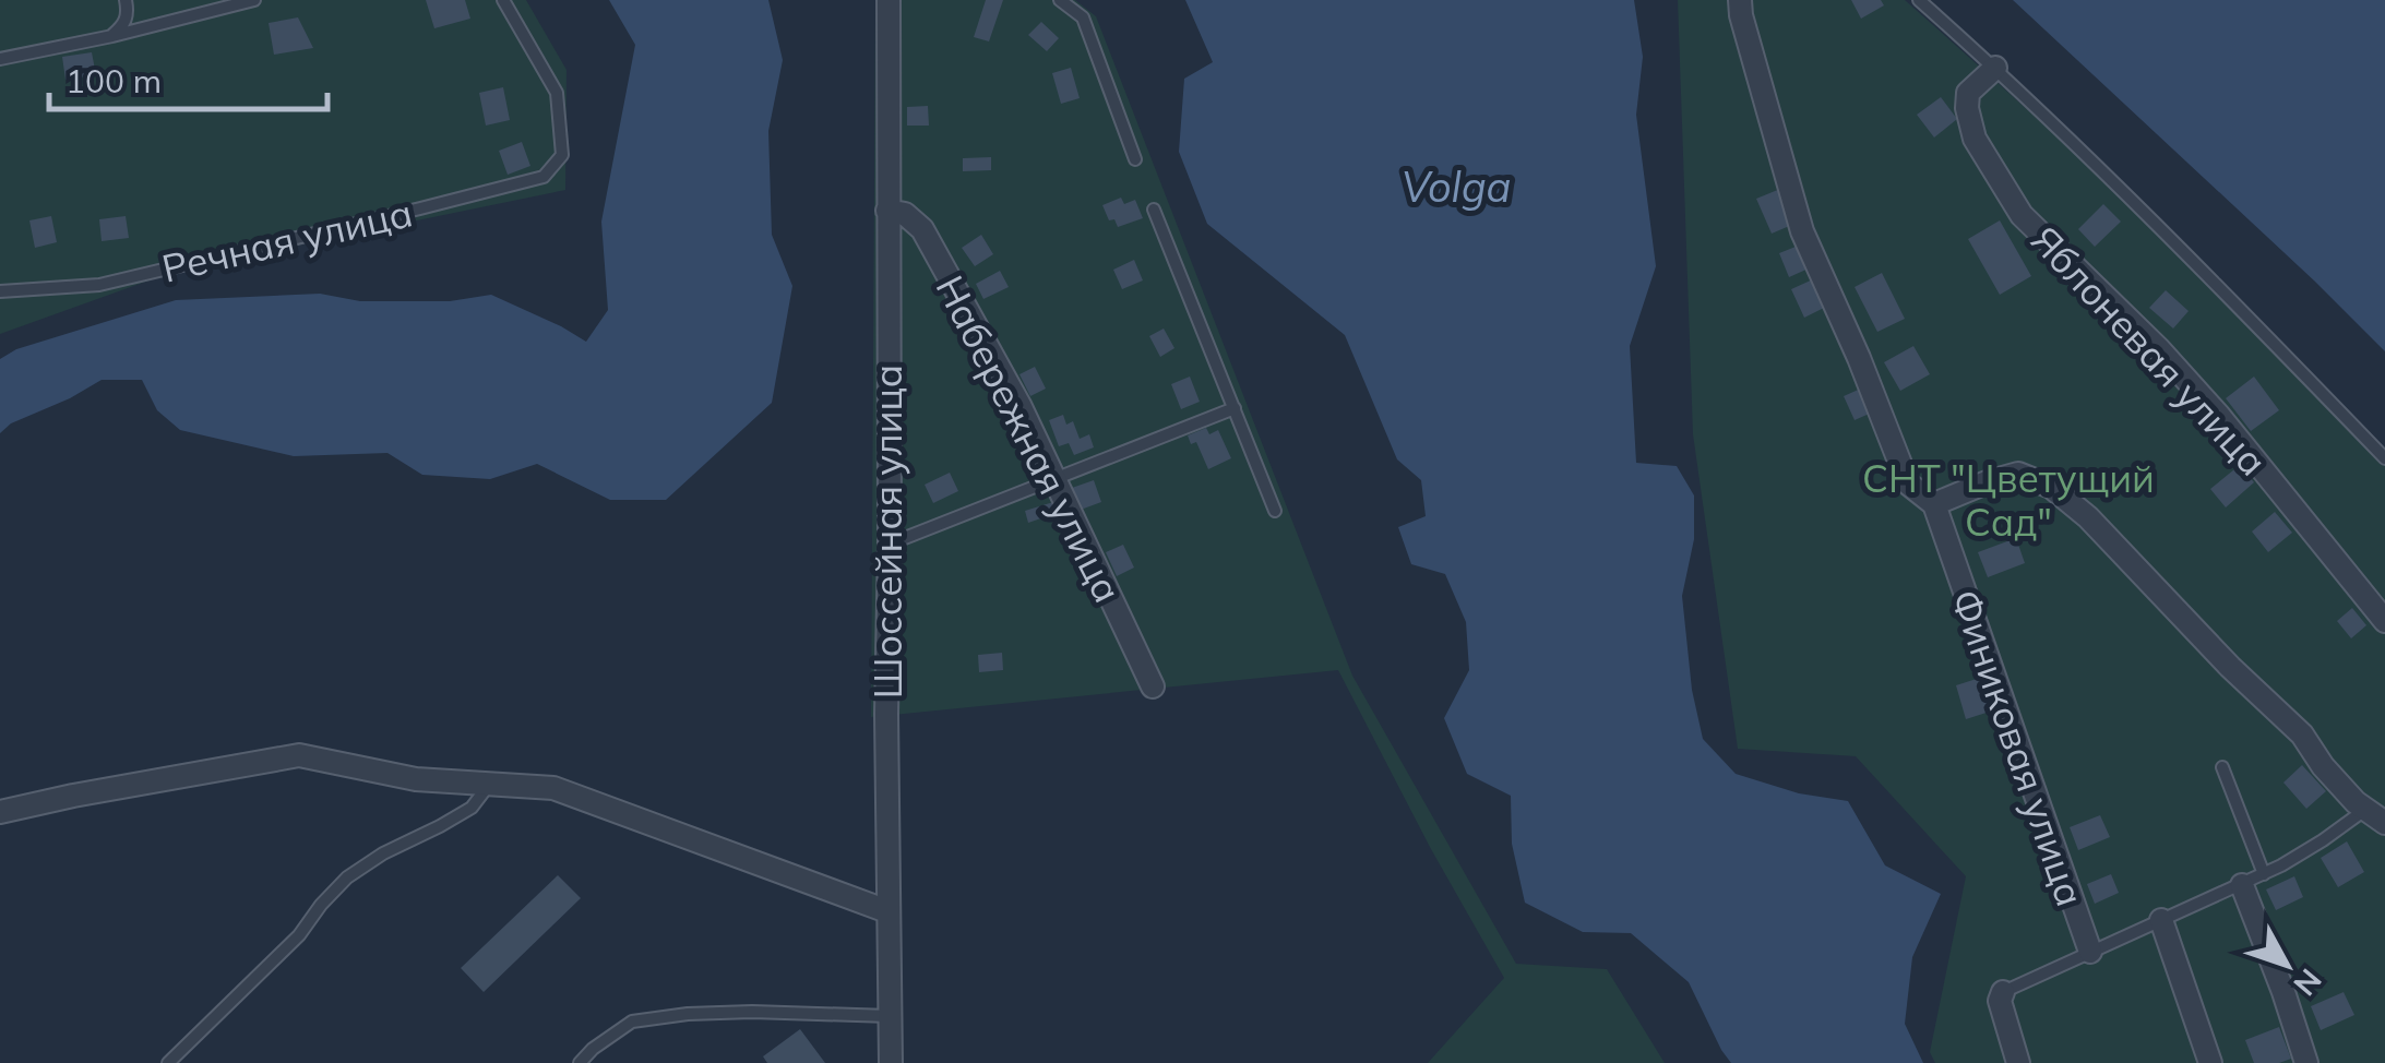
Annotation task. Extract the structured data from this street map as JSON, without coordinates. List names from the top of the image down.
{
  "streets": {
    "street": [
      "Яблоневая улица",
      "Набережная улица",
      "Шоссейная улица",
      "Финиковая улица"
    ],
    "lane": ["Речная улица"]
  },
  "crossings": [
    ["Набережная улица", "Шоссейная улица"]
  ],
  "water": ["Volga"],
  "parks": ["СНТ \"Цветущий Сад\""],
  "scale_bar": "100 m",
  "north": "bottom right"
}
